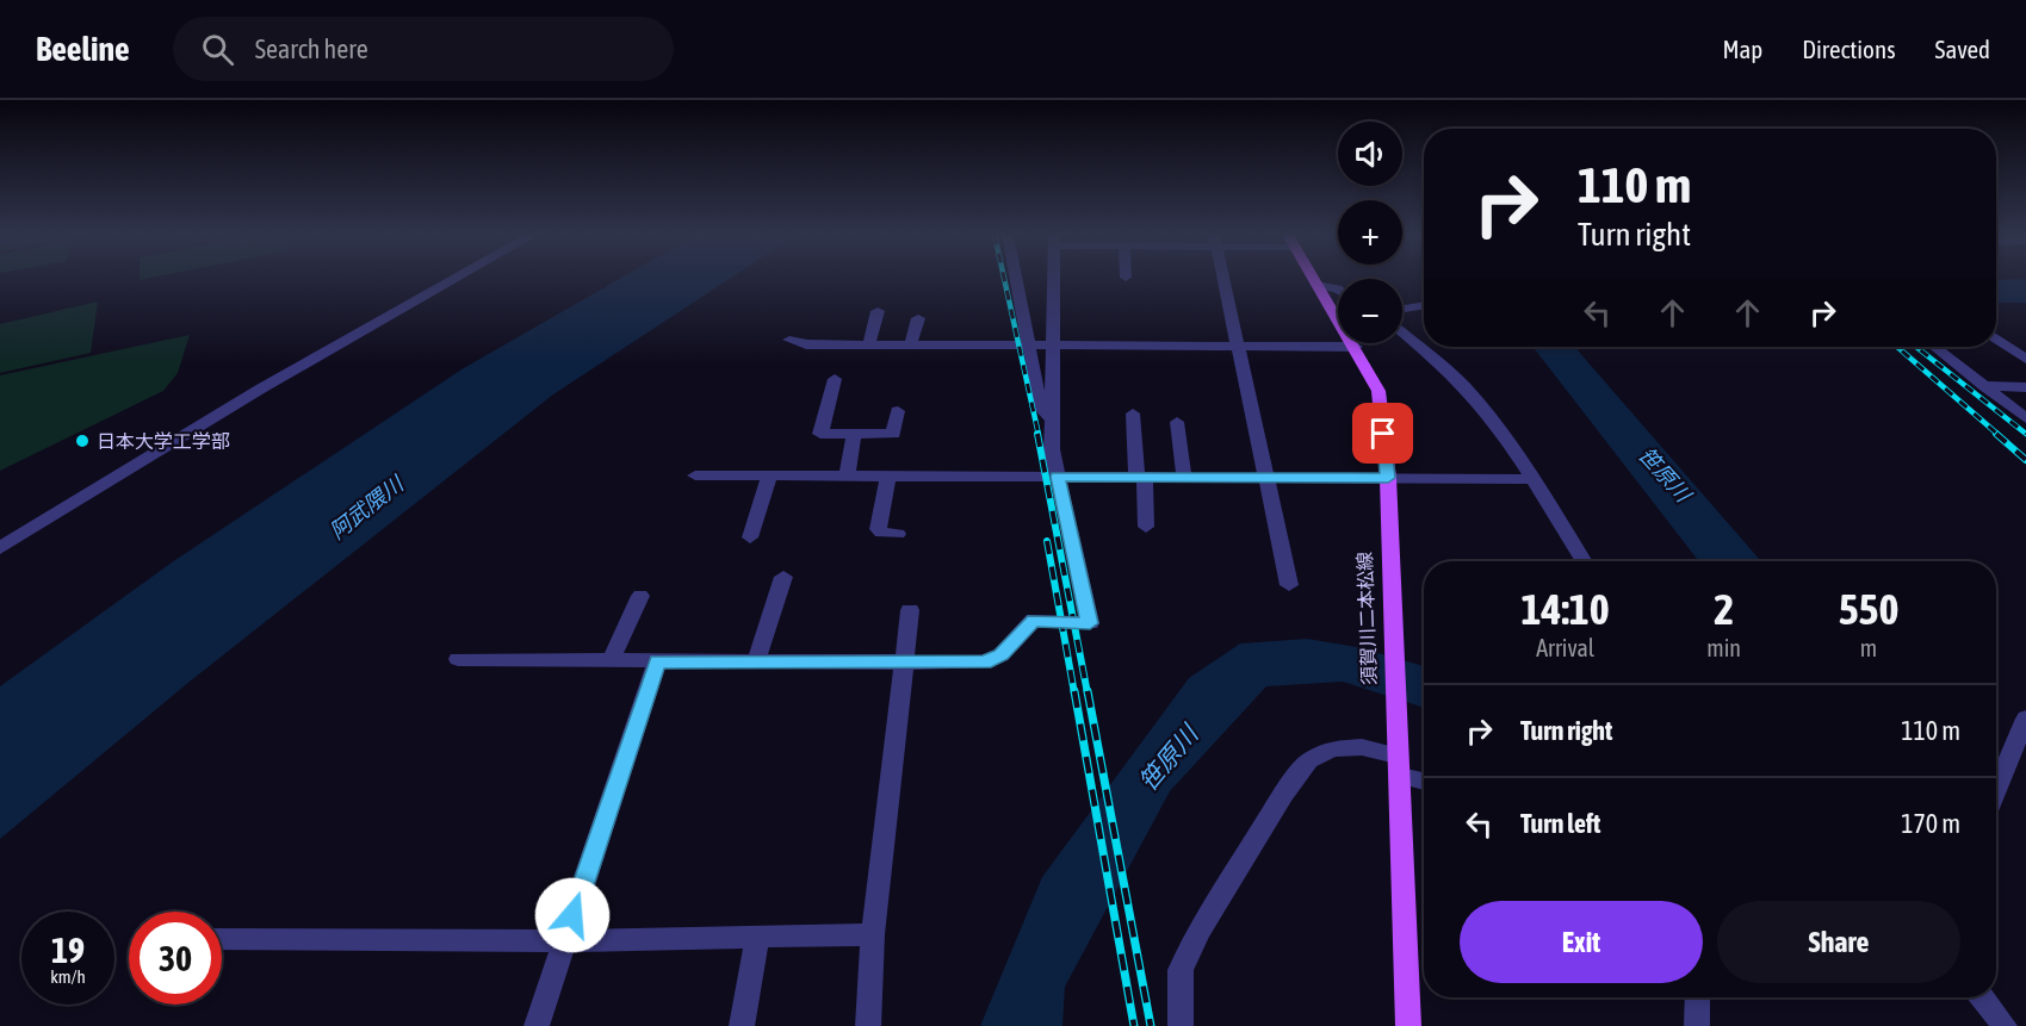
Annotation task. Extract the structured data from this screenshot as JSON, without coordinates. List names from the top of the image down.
{
  "streets": {
    "main road": ["須賀川二本松線"]
  },
  "water": ["笹原川", "阿武隈川"],
  "places": ["日本大学工学部"],
  "page": {
    "header": "Beeline",
    "search": "Search here",
    "nav": ["Map", "Directions", "Saved"],
    "map_buttons": ["+", "−"],
    "turn": ["110 m", "Turn right"],
    "eta": [
      "14:10",
      "Arrival",
      "2",
      "min",
      "550",
      "m"
    ],
    "list": [
      {
        "name": "Turn right",
        "value": "110 m"
      },
      {
        "name": "Turn left",
        "value": "170 m"
      }
    ],
    "buttons": ["Exit", "Share"],
    "speed": "19 km/h",
    "limit": "30"
  }
}
